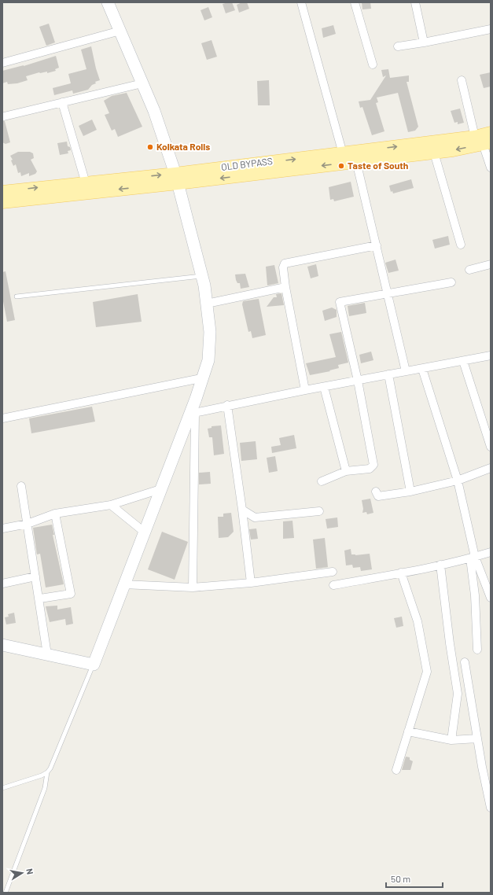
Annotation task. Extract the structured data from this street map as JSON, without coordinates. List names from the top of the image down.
{
  "streets": {
    "main road": ["OLD BYPASS"]
  },
  "places": ["Kolkata Rolls", "Taste of South"],
  "scale_bar": "50 m",
  "north": "right"
}
